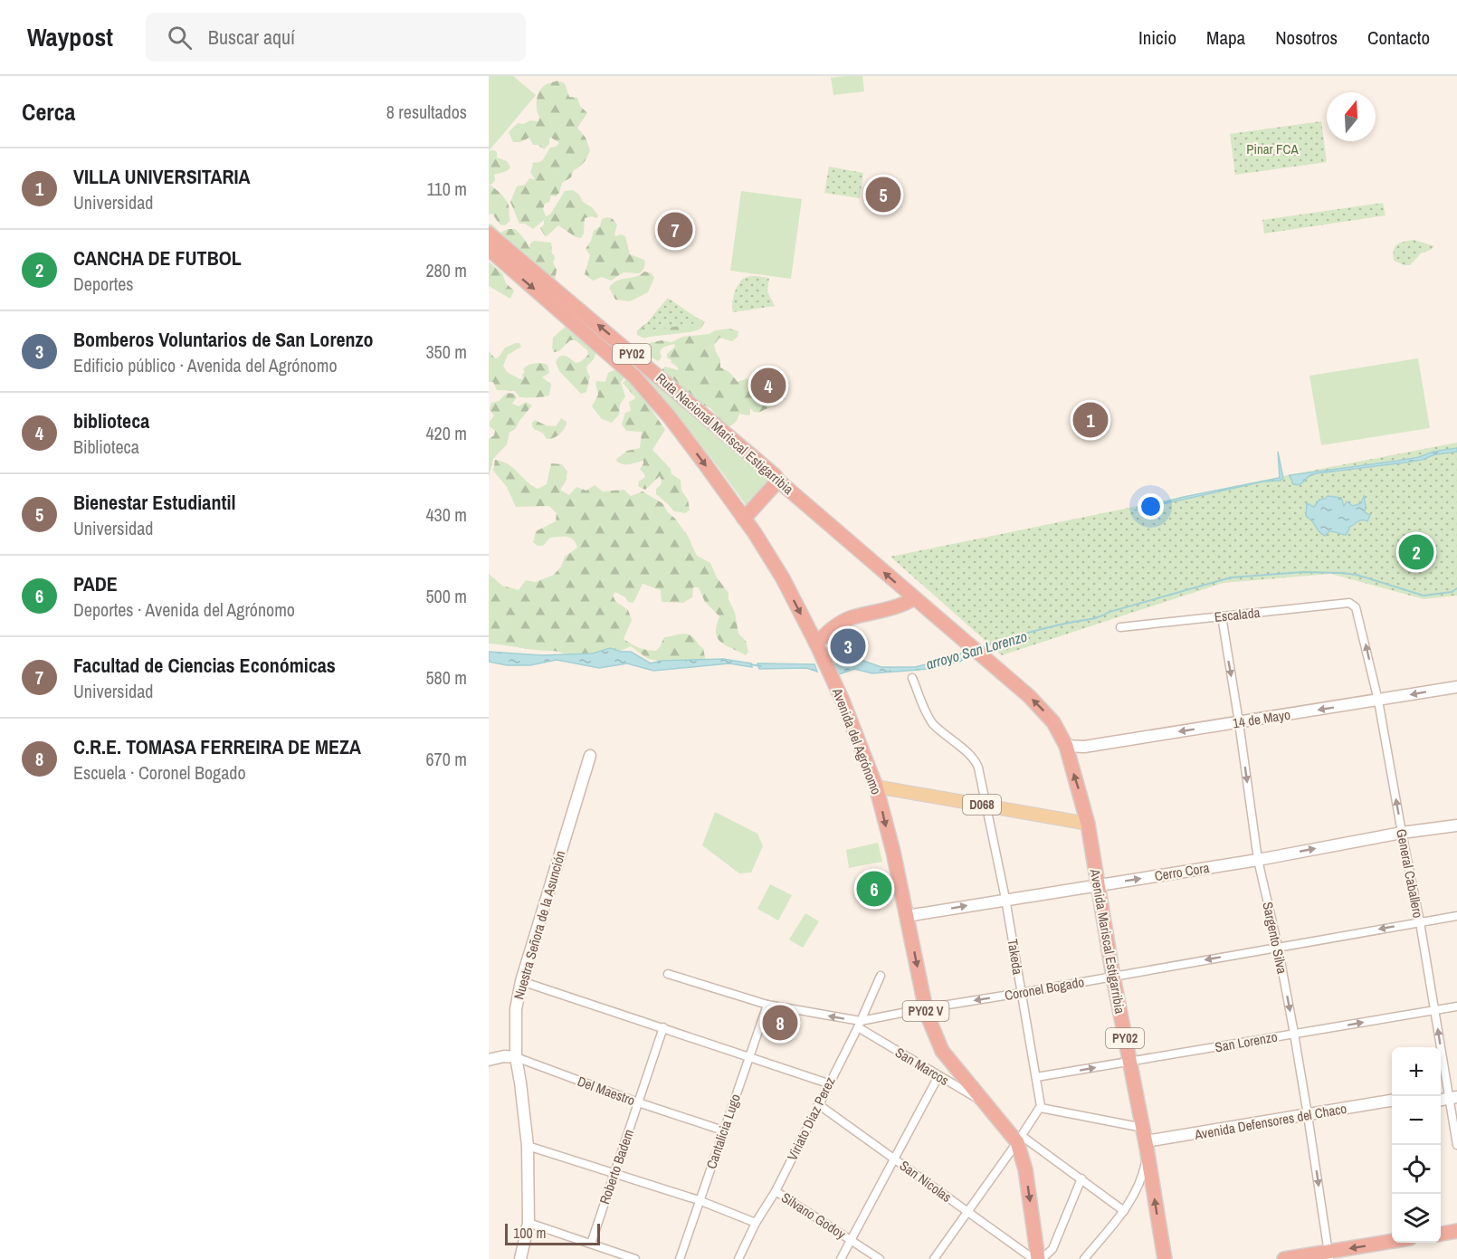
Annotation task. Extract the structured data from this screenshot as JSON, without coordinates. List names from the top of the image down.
{
  "streets": {
    "highway": [
      "PY02",
      "Ruta Nacional Mariscal Estigarribia",
      "Avenida del Agrónomo",
      "Avenida Mariscal Estigarribia",
      "PY02 V"
    ],
    "main road": ["D068"],
    "street": [
      "Escalada",
      "14 de Mayo",
      "Cerro Cora",
      "General Caballero",
      "Nuestra Señora de la Asunción",
      "Sargento Silva",
      "Takeda",
      "Coronel Bogado",
      "San Lorenzo",
      "San Marcos",
      "Del Maestro",
      "Viriato Diaz Perez",
      "Avenida Defensores del Chaco",
      "Cantalicia Lugo",
      "Roberto Badem",
      "San Nicolas",
      "Silvano Godoy"
    ]
  },
  "crossings": [
    ["PY02", "Ruta Nacional Mariscal Estigarribia"],
    ["PY02", "14 de Mayo"],
    ["PY02", "D068"],
    ["PY02", "Avenida Mariscal Estigarribia"],
    ["Ruta Nacional Mariscal Estigarribia", "14 de Mayo"],
    ["Ruta Nacional Mariscal Estigarribia", "Avenida del Agrónomo"],
    ["Escalada", "General Caballero"],
    ["Escalada", "Sargento Silva"],
    ["14 de Mayo", "General Caballero"],
    ["14 de Mayo", "Sargento Silva"],
    ["Avenida del Agrónomo", "D068"],
    ["Avenida del Agrónomo", "Cerro Cora"],
    ["Avenida del Agrónomo", "Coronel Bogado"],
    ["Avenida del Agrónomo", "San Marcos"],
    ["Avenida del Agrónomo", "San Nicolas"],
    ["D068", "Avenida Mariscal Estigarribia"],
    ["D068", "Takeda"],
    ["Cerro Cora", "General Caballero"],
    ["Cerro Cora", "Sargento Silva"],
    ["Cerro Cora", "Avenida Mariscal Estigarribia"],
    ["Cerro Cora", "Takeda"],
    ["General Caballero", "Coronel Bogado"],
    ["General Caballero", "San Lorenzo"],
    ["Nuestra Señora de la Asunción", "Del Maestro"],
    ["Sargento Silva", "Coronel Bogado"],
    ["Sargento Silva", "San Lorenzo"],
    ["Sargento Silva", "Avenida Defensores del Chaco"],
    ["Avenida Mariscal Estigarribia", "Coronel Bogado"],
    ["Avenida Mariscal Estigarribia", "San Lorenzo"],
    ["Avenida Mariscal Estigarribia", "Avenida Defensores del Chaco"],
    ["Takeda", "Coronel Bogado"],
    ["Takeda", "San Lorenzo"],
    ["Coronel Bogado", "San Marcos"],
    ["Coronel Bogado", "Viriato Diaz Perez"],
    ["Coronel Bogado", "Cantalicia Lugo"],
    ["San Marcos", "Viriato Diaz Perez"],
    ["Del Maestro", "Cantalicia Lugo"],
    ["Del Maestro", "Roberto Badem"],
    ["Viriato Diaz Perez", "San Nicolas"],
    ["Viriato Diaz Perez", "Silvano Godoy"]
  ],
  "one_way": [
    "14 de Mayo",
    "Avenida del Agrónomo",
    "Cerro Cora",
    "General Caballero",
    "Sargento Silva",
    "Coronel Bogado",
    "San Lorenzo"
  ],
  "water": ["arroyo San Lorenzo"],
  "parks": ["Pinar FCA"],
  "scale_bar": "100 m",
  "north": "top",
  "page": {
    "header": "Waypost",
    "search": "Buscar aquí",
    "nav": [
      "Inicio",
      "Mapa",
      "Nosotros",
      "Contacto"
    ],
    "heading": ["Cerca", "8 resultados"],
    "list": [
      {
        "mark": "1",
        "name": "VILLA UNIVERSITARIA",
        "note": "Universidad",
        "value": "110 m"
      },
      {
        "mark": "2",
        "name": "CANCHA DE FUTBOL",
        "note": "Deportes",
        "value": "280 m"
      },
      {
        "mark": "3",
        "name": "Bomberos Voluntarios de San Lorenzo",
        "note": "Edificio público · Avenida del Agrónomo",
        "value": "350 m"
      },
      {
        "mark": "4",
        "name": "biblioteca",
        "note": "Biblioteca",
        "value": "420 m"
      },
      {
        "mark": "5",
        "name": "Bienestar Estudiantil",
        "note": "Universidad",
        "value": "430 m"
      },
      {
        "mark": "6",
        "name": "PADE",
        "note": "Deportes · Avenida del Agrónomo",
        "value": "500 m"
      },
      {
        "mark": "7",
        "name": "Facultad de Ciencias Económicas",
        "note": "Universidad",
        "value": "580 m"
      },
      {
        "mark": "8",
        "name": "C.R.E. TOMASA FERREIRA DE MEZA",
        "note": "Escuela · Coronel Bogado",
        "value": "670 m"
      }
    ],
    "pins": [
      "5",
      "7",
      "4",
      "1",
      "2",
      "3",
      "6",
      "8"
    ],
    "map_buttons": ["+", "−"],
    "scale": "100 m"
  }
}
